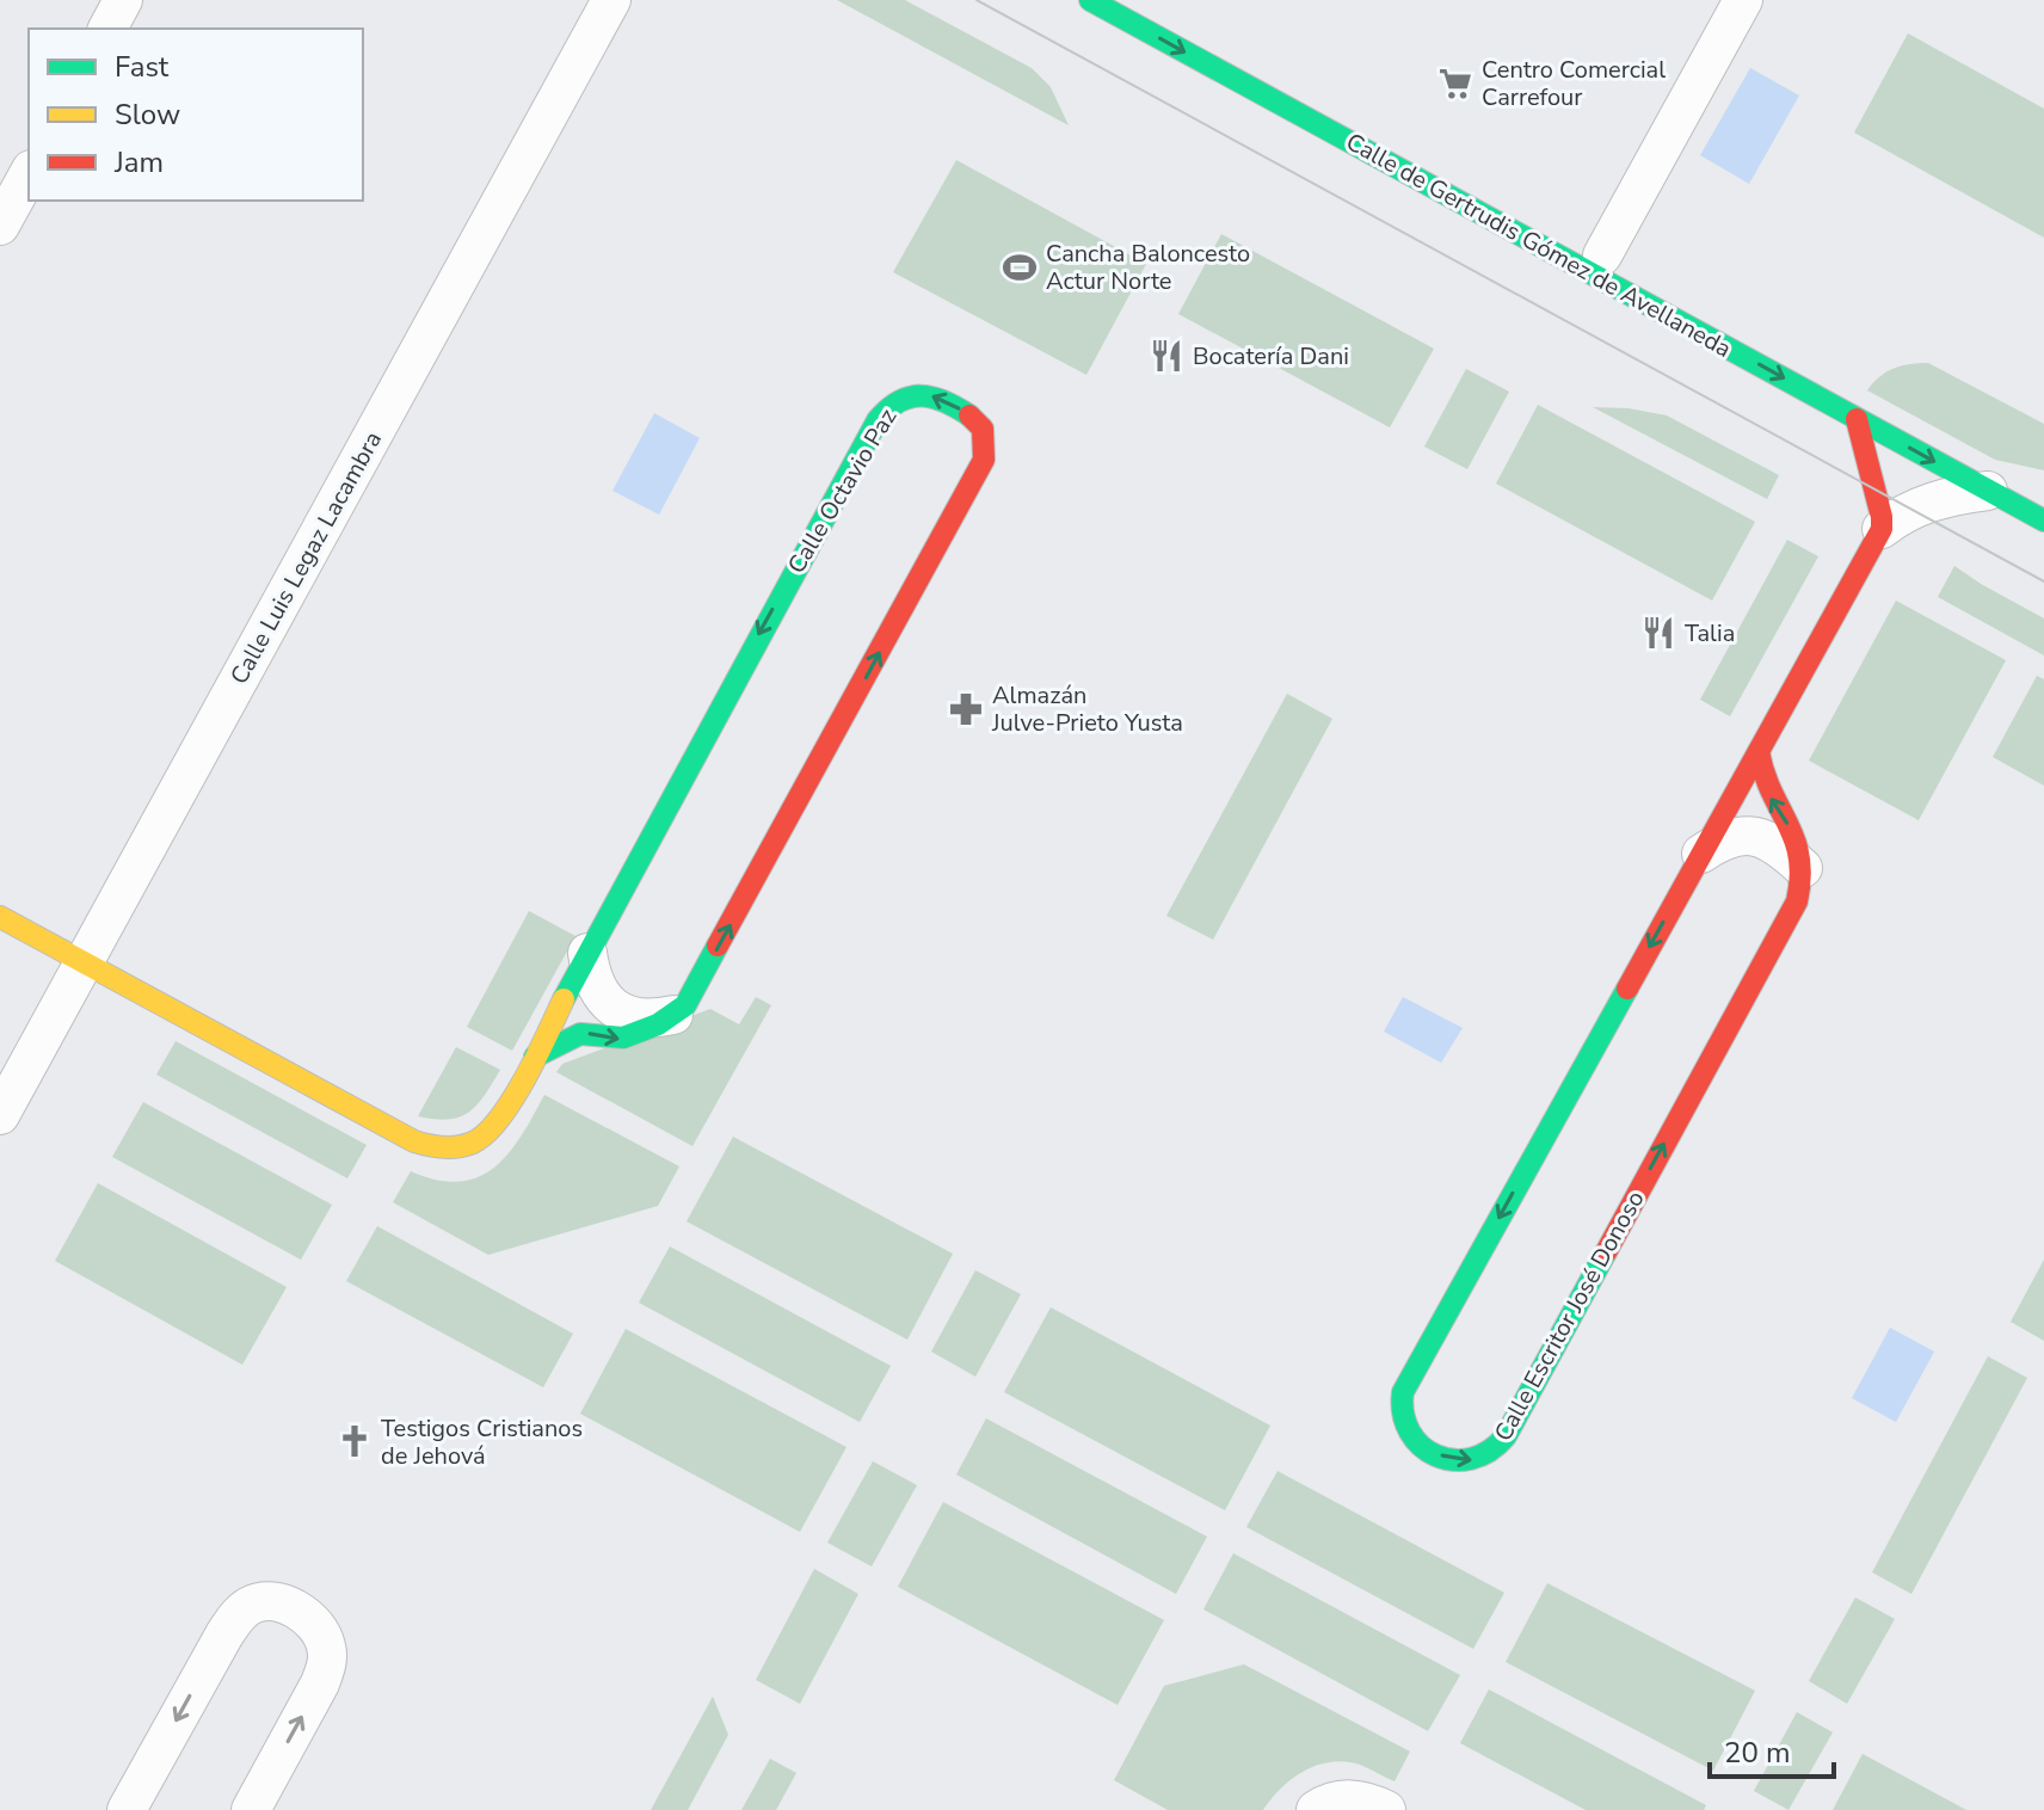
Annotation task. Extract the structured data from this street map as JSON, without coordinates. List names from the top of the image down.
{
  "streets": {
    "street": [
      "Calle de Gertrudis Gómez de Avellaneda",
      "Calle Octavio Paz",
      "Calle Luis Legaz Lacambra",
      "Calle Escritor José Donoso"
    ]
  },
  "crossings": [
    ["Calle de Gertrudis Gómez de Avellaneda", "Calle Escritor José Donoso"]
  ],
  "one_way": ["Calle de Gertrudis Gómez de Avellaneda"],
  "places": {
    "supermarket": ["Centro Comercial Carrefour"],
    "sports": ["Cancha Baloncesto Actur Norte"],
    "restaurant": ["Bocatería Dani", "Talia"],
    "pharmacy": ["Almazán Julve-Prieto Yusta"],
    "church": ["Testigos Cristianos de Jehová"]
  },
  "legend": ["Fast", "Slow", "Jam"],
  "scale_bar": "20 m"
}
